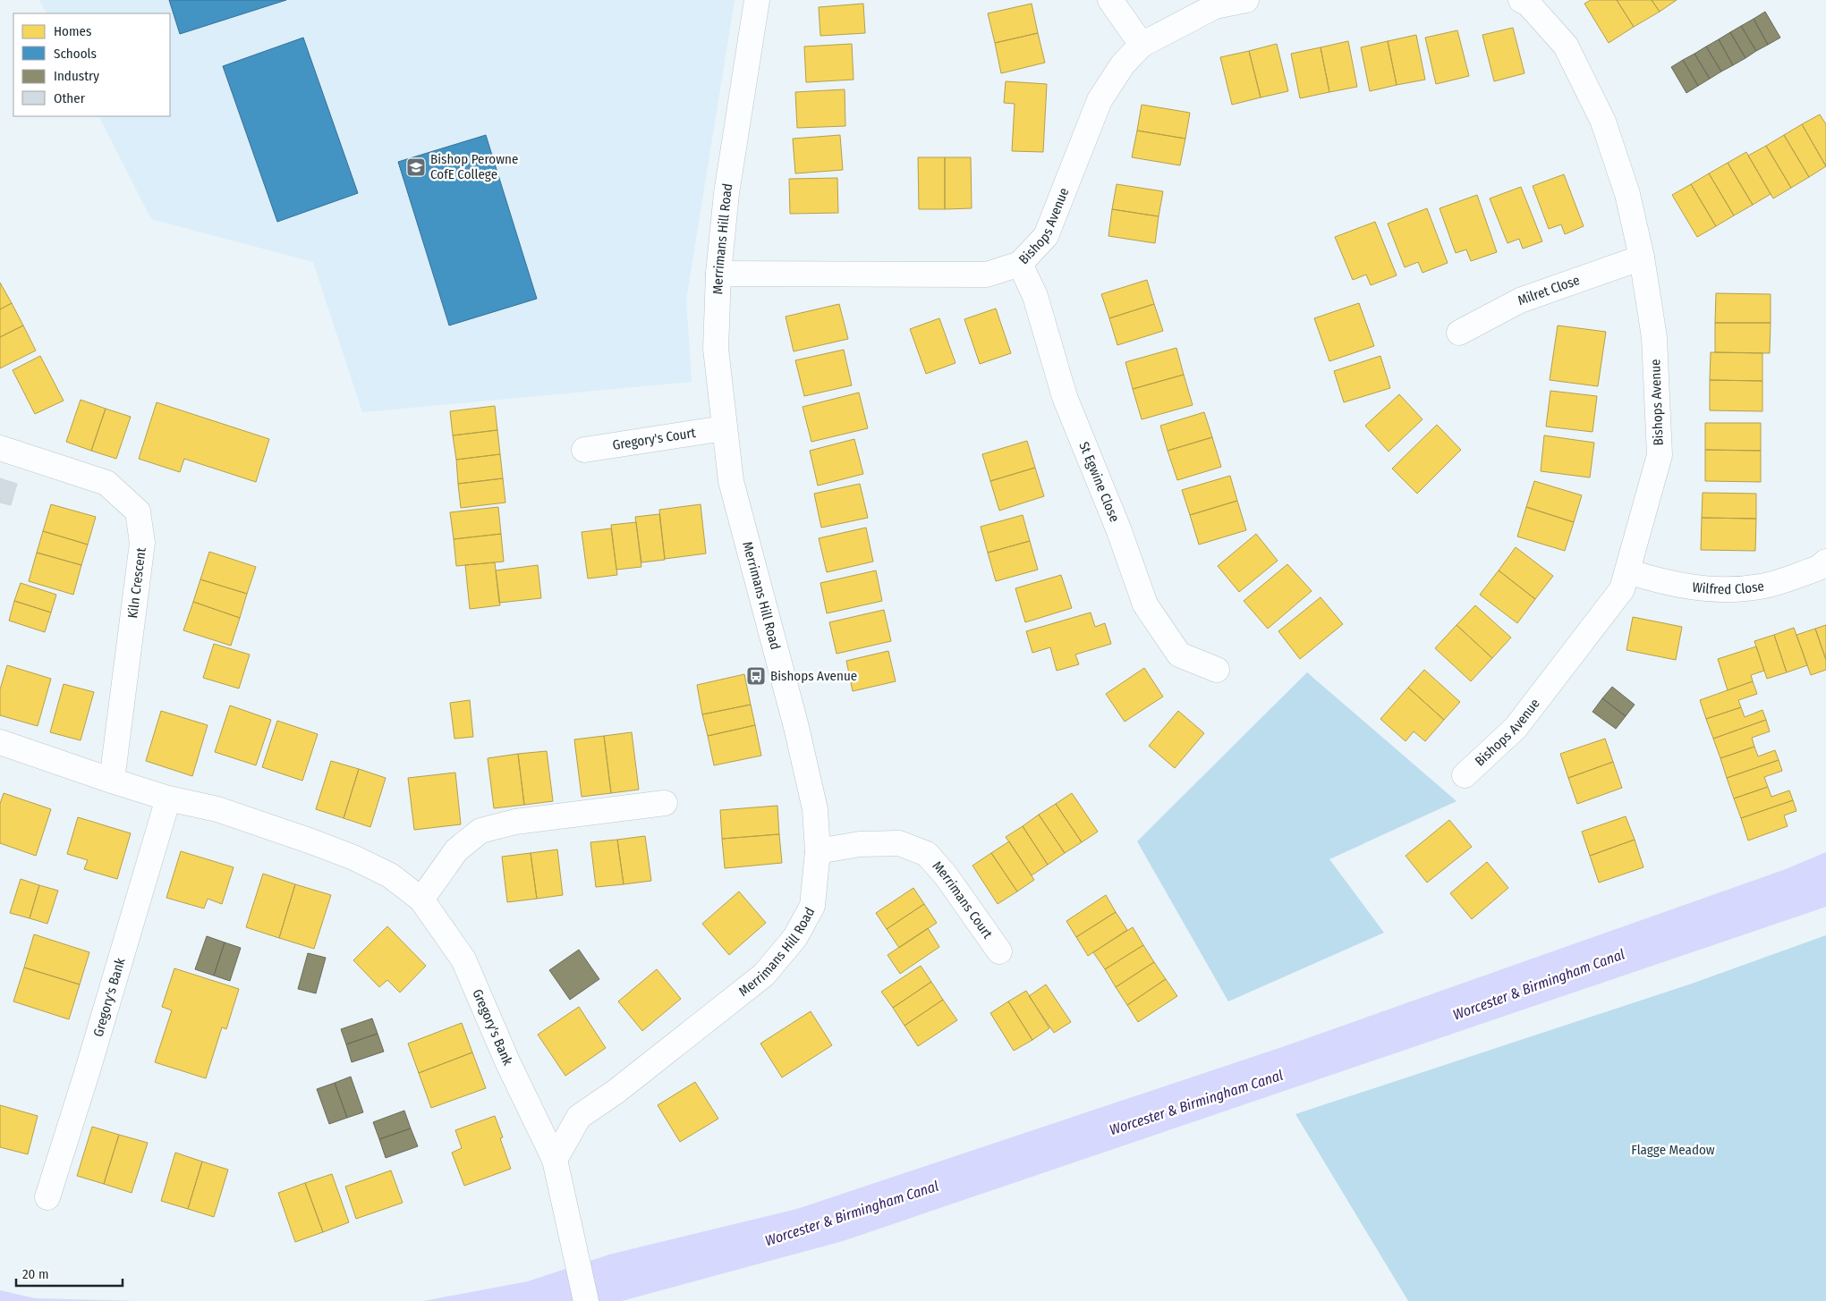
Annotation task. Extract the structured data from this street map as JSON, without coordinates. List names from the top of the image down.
{
  "streets": {
    "street": [
      "Bishops Avenue",
      "Merrimans Hill Road",
      "Milret Close",
      "Gregory's Court",
      "St Egwine Close",
      "Kiln Crescent",
      "Wilfred Close",
      "Merrimans Court",
      "Gregory's Bank"
    ]
  },
  "crossings": [
    ["Bishops Avenue", "Merrimans Hill Road"],
    ["Bishops Avenue", "Milret Close"],
    ["Bishops Avenue", "St Egwine Close"],
    ["Bishops Avenue", "Wilfred Close"],
    ["Merrimans Hill Road", "Gregory's Court"],
    ["Merrimans Hill Road", "Merrimans Court"],
    ["Merrimans Hill Road", "Gregory's Bank"],
    ["Kiln Crescent", "Gregory's Bank"]
  ],
  "water": ["Worcester & Birmingham Canal"],
  "parks": ["Flagge Meadow"],
  "places": {
    "school or university": ["Bishop Perowne CofE College"],
    "bus stop": ["Bishops Avenue"]
  },
  "legend": [
    "Homes",
    "Schools",
    "Industry",
    "Other"
  ],
  "scale_bar": "20 m"
}
